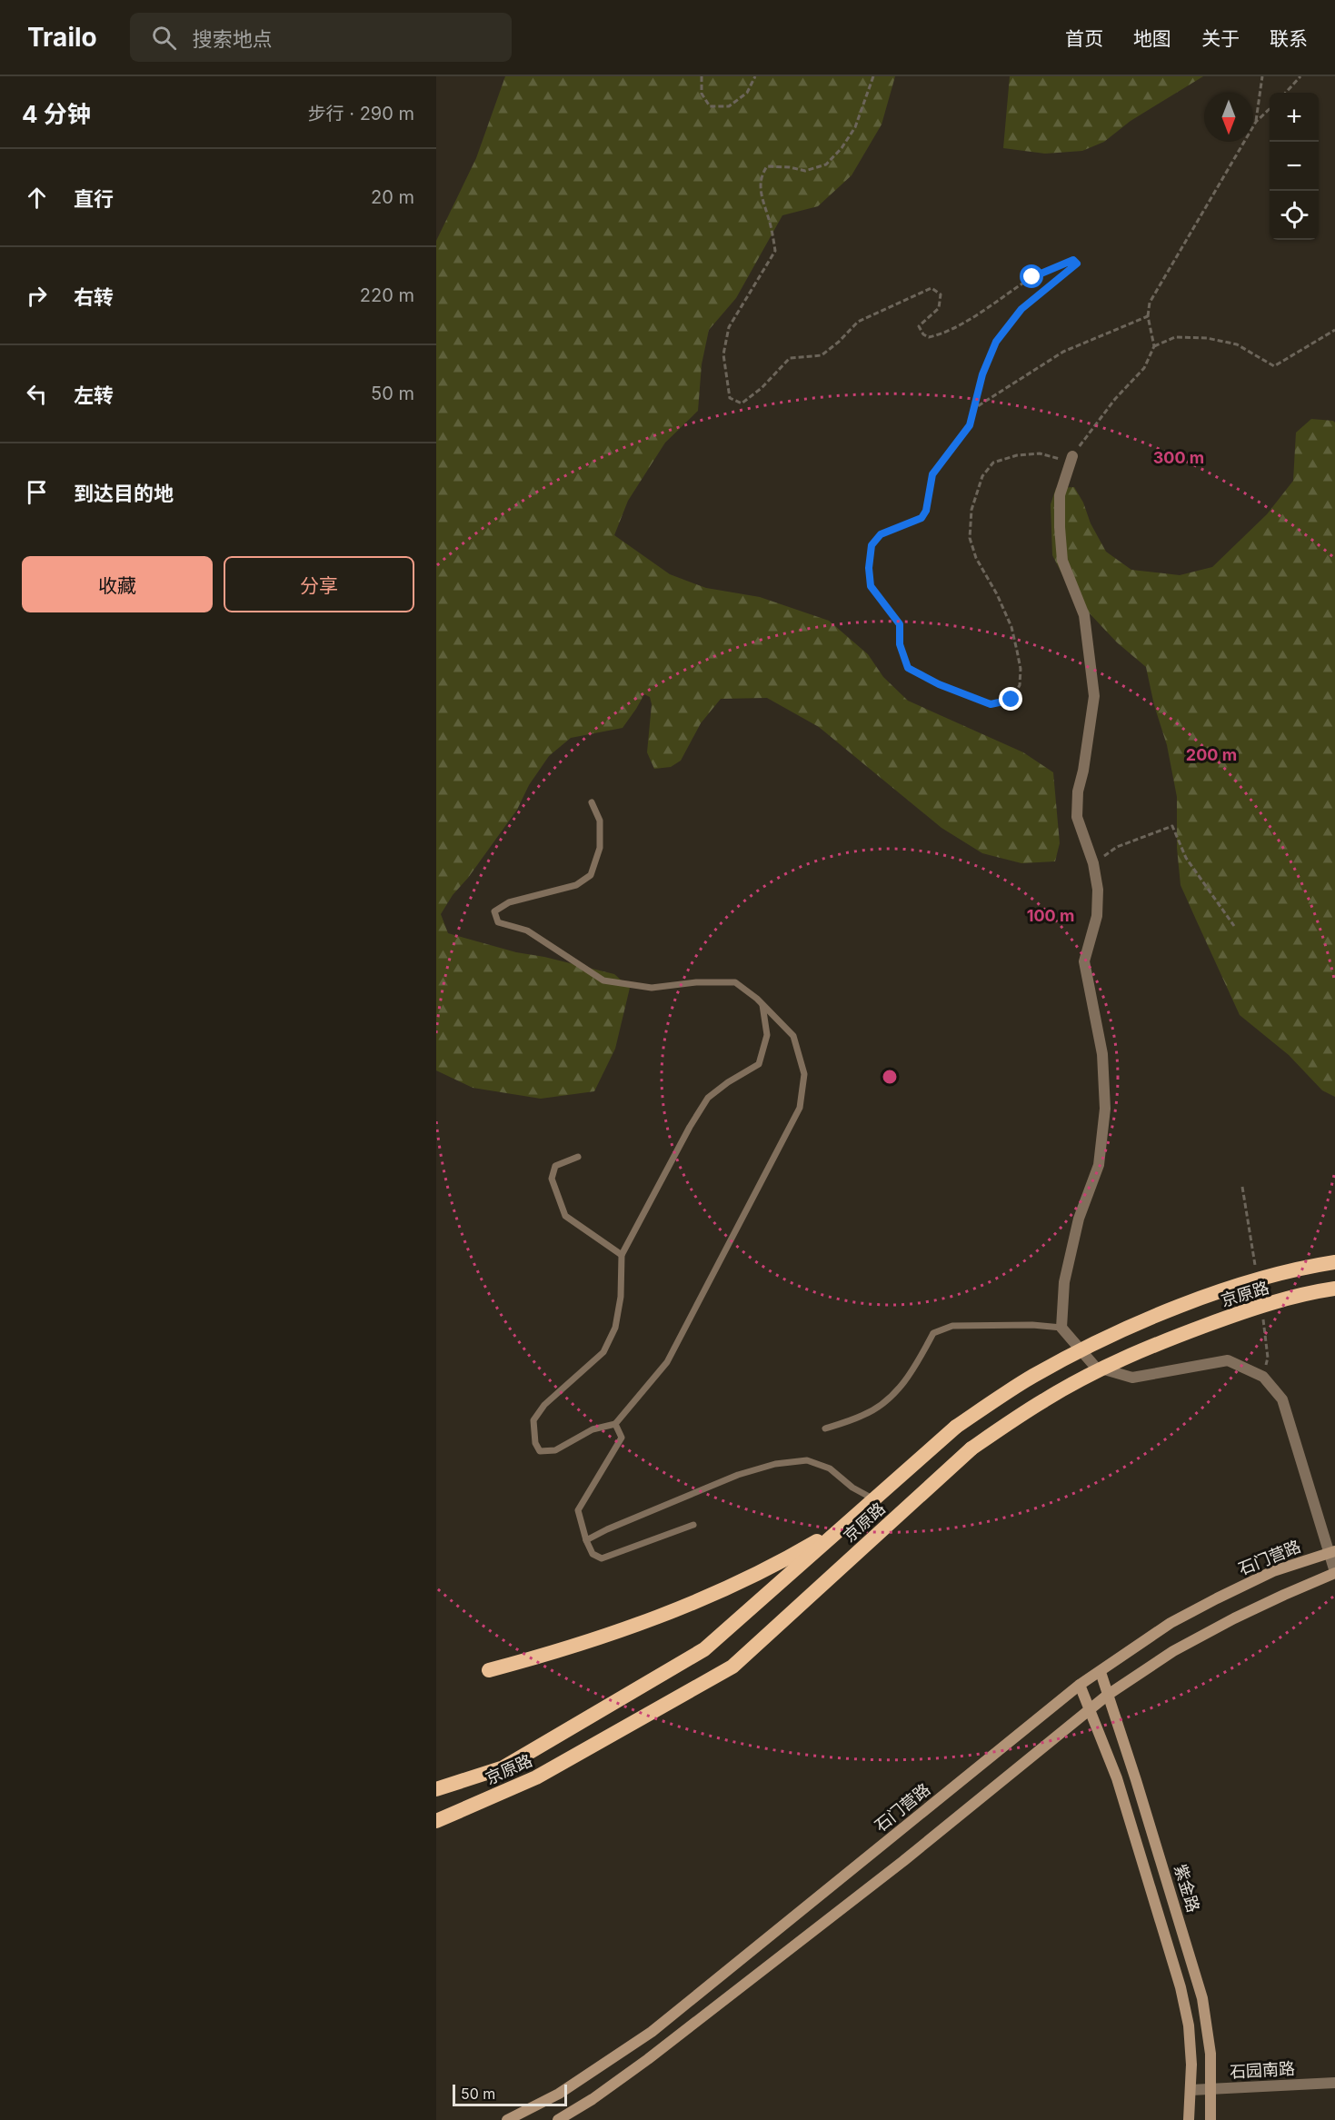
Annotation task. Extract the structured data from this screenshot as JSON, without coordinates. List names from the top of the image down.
{
  "streets": {
    "highway": ["京原路"],
    "main road": ["石门营路", "紫金路"],
    "street": ["石园南路"]
  },
  "crossings": [
    ["石门营路", "紫金路"],
    ["紫金路", "石园南路"]
  ],
  "scale_bar": "50 m",
  "north": "bottom",
  "page": {
    "header": "Trailo",
    "search": "搜索地点",
    "nav": [
      "首页",
      "地图",
      "关于",
      "联系"
    ],
    "heading": ["4 分钟", "步行 · 290 m"],
    "map_buttons": ["+", "−"],
    "list": [
      ["直行", "20 m"],
      ["右转", "220 m"],
      ["左转", "50 m"],
      "到达目的地"
    ],
    "buttons": ["收藏", "分享"],
    "scale": "50 m"
  },
  "rings": ["300 m", "200 m", "100 m"]
}
